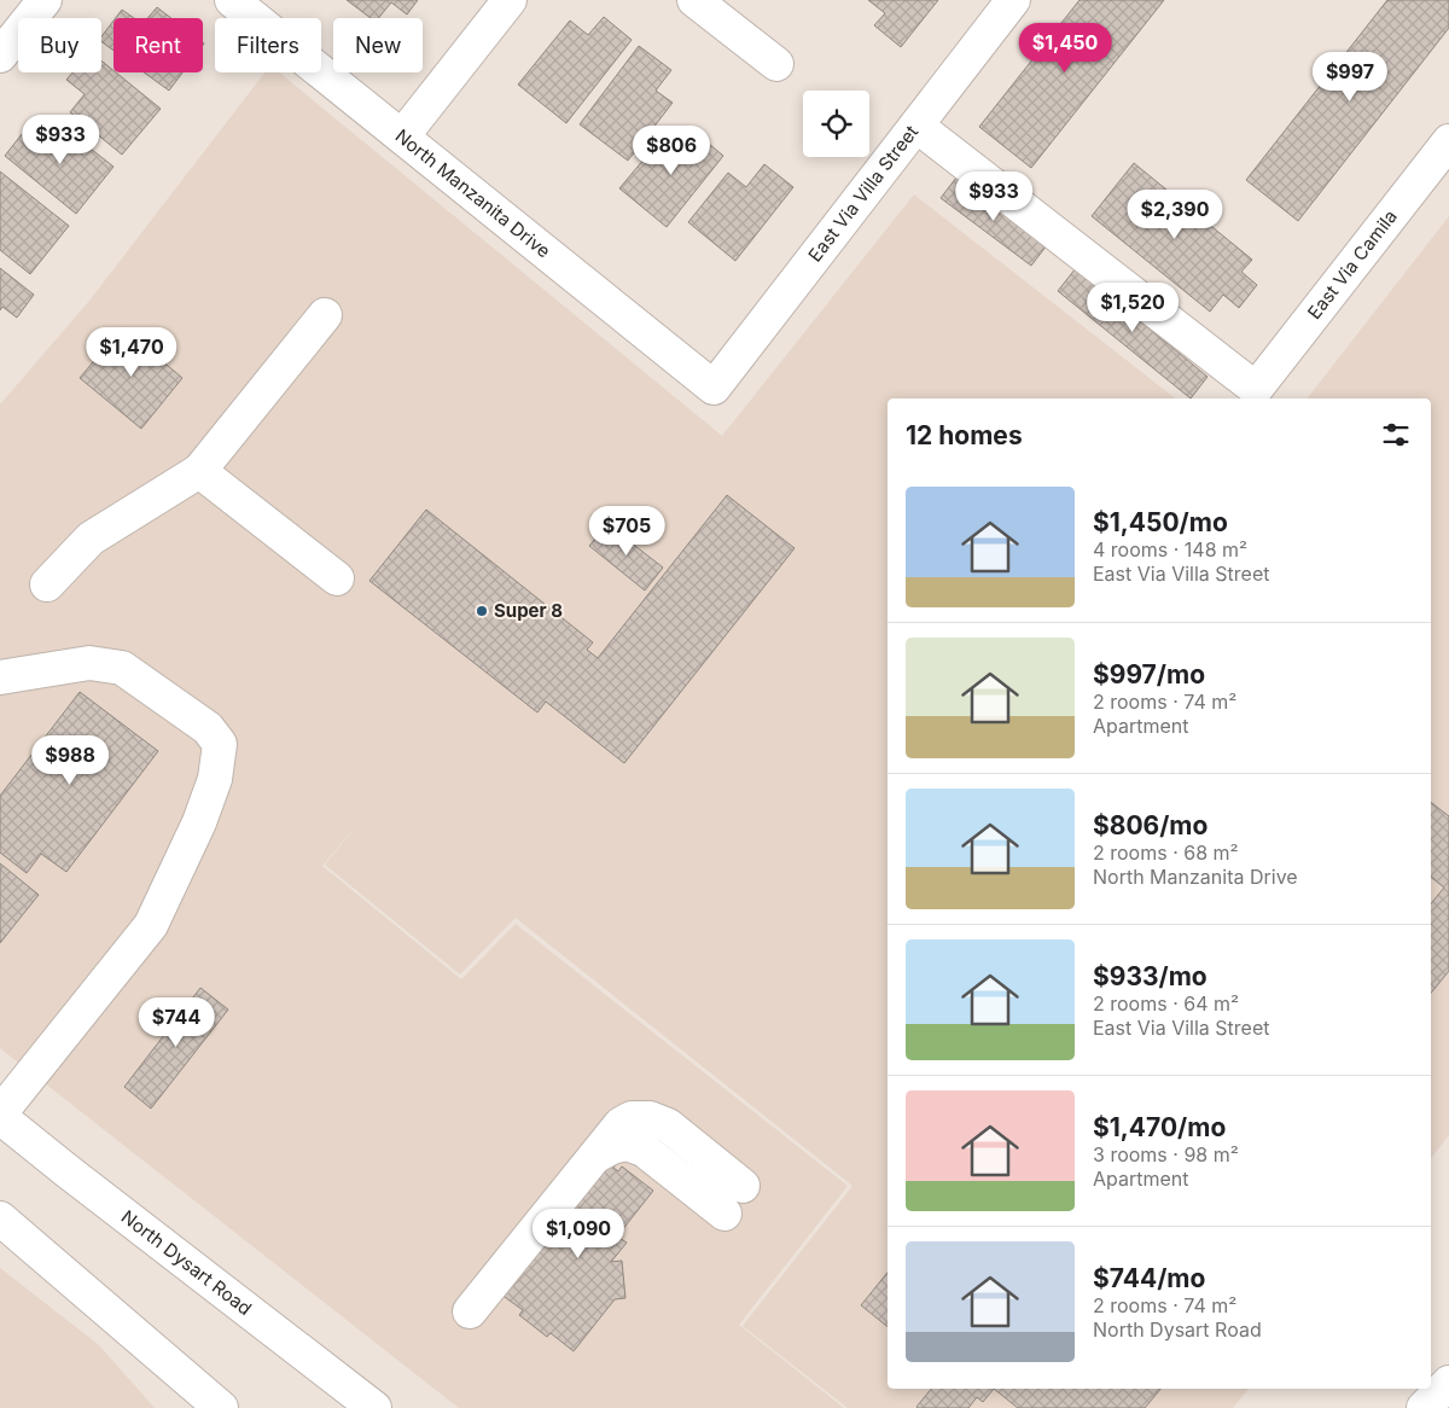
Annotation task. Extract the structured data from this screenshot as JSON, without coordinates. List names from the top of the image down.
{
  "streets": {
    "main road": [
      "North Manzanita Drive",
      "East Via Villa Street",
      "East Via Camila",
      "North Dysart Road"
    ]
  },
  "crossings": [
    ["North Manzanita Drive", "East Via Villa Street"],
    ["East Via Villa Street", "East Via Camila"]
  ],
  "places": ["Super 8"],
  "page": {
    "chip": [
      "Buy",
      "Rent",
      "Filters",
      "New"
    ],
    "price": [
      "$1,450",
      "$997",
      "$933",
      "$806",
      "$933",
      "$2,390",
      "$1,520",
      "$1,470",
      "$705",
      "$988",
      "$744",
      "$1,090"
    ],
    "heading": "12 homes",
    "list": [
      {
        "name": "$1,450/mo",
        "note": "4 rooms · 148 m² · East Via Villa Street"
      },
      {
        "name": "$997/mo",
        "note": "2 rooms · 74 m² · Apartment"
      },
      {
        "name": "$806/mo",
        "note": "2 rooms · 68 m² · North Manzanita Drive"
      },
      {
        "name": "$933/mo",
        "note": "2 rooms · 64 m² · East Via Villa Street"
      },
      {
        "name": "$1,470/mo",
        "note": "3 rooms · 98 m² · Apartment"
      },
      {
        "name": "$744/mo",
        "note": "2 rooms · 74 m² · North Dysart Road"
      }
    ]
  }
}
